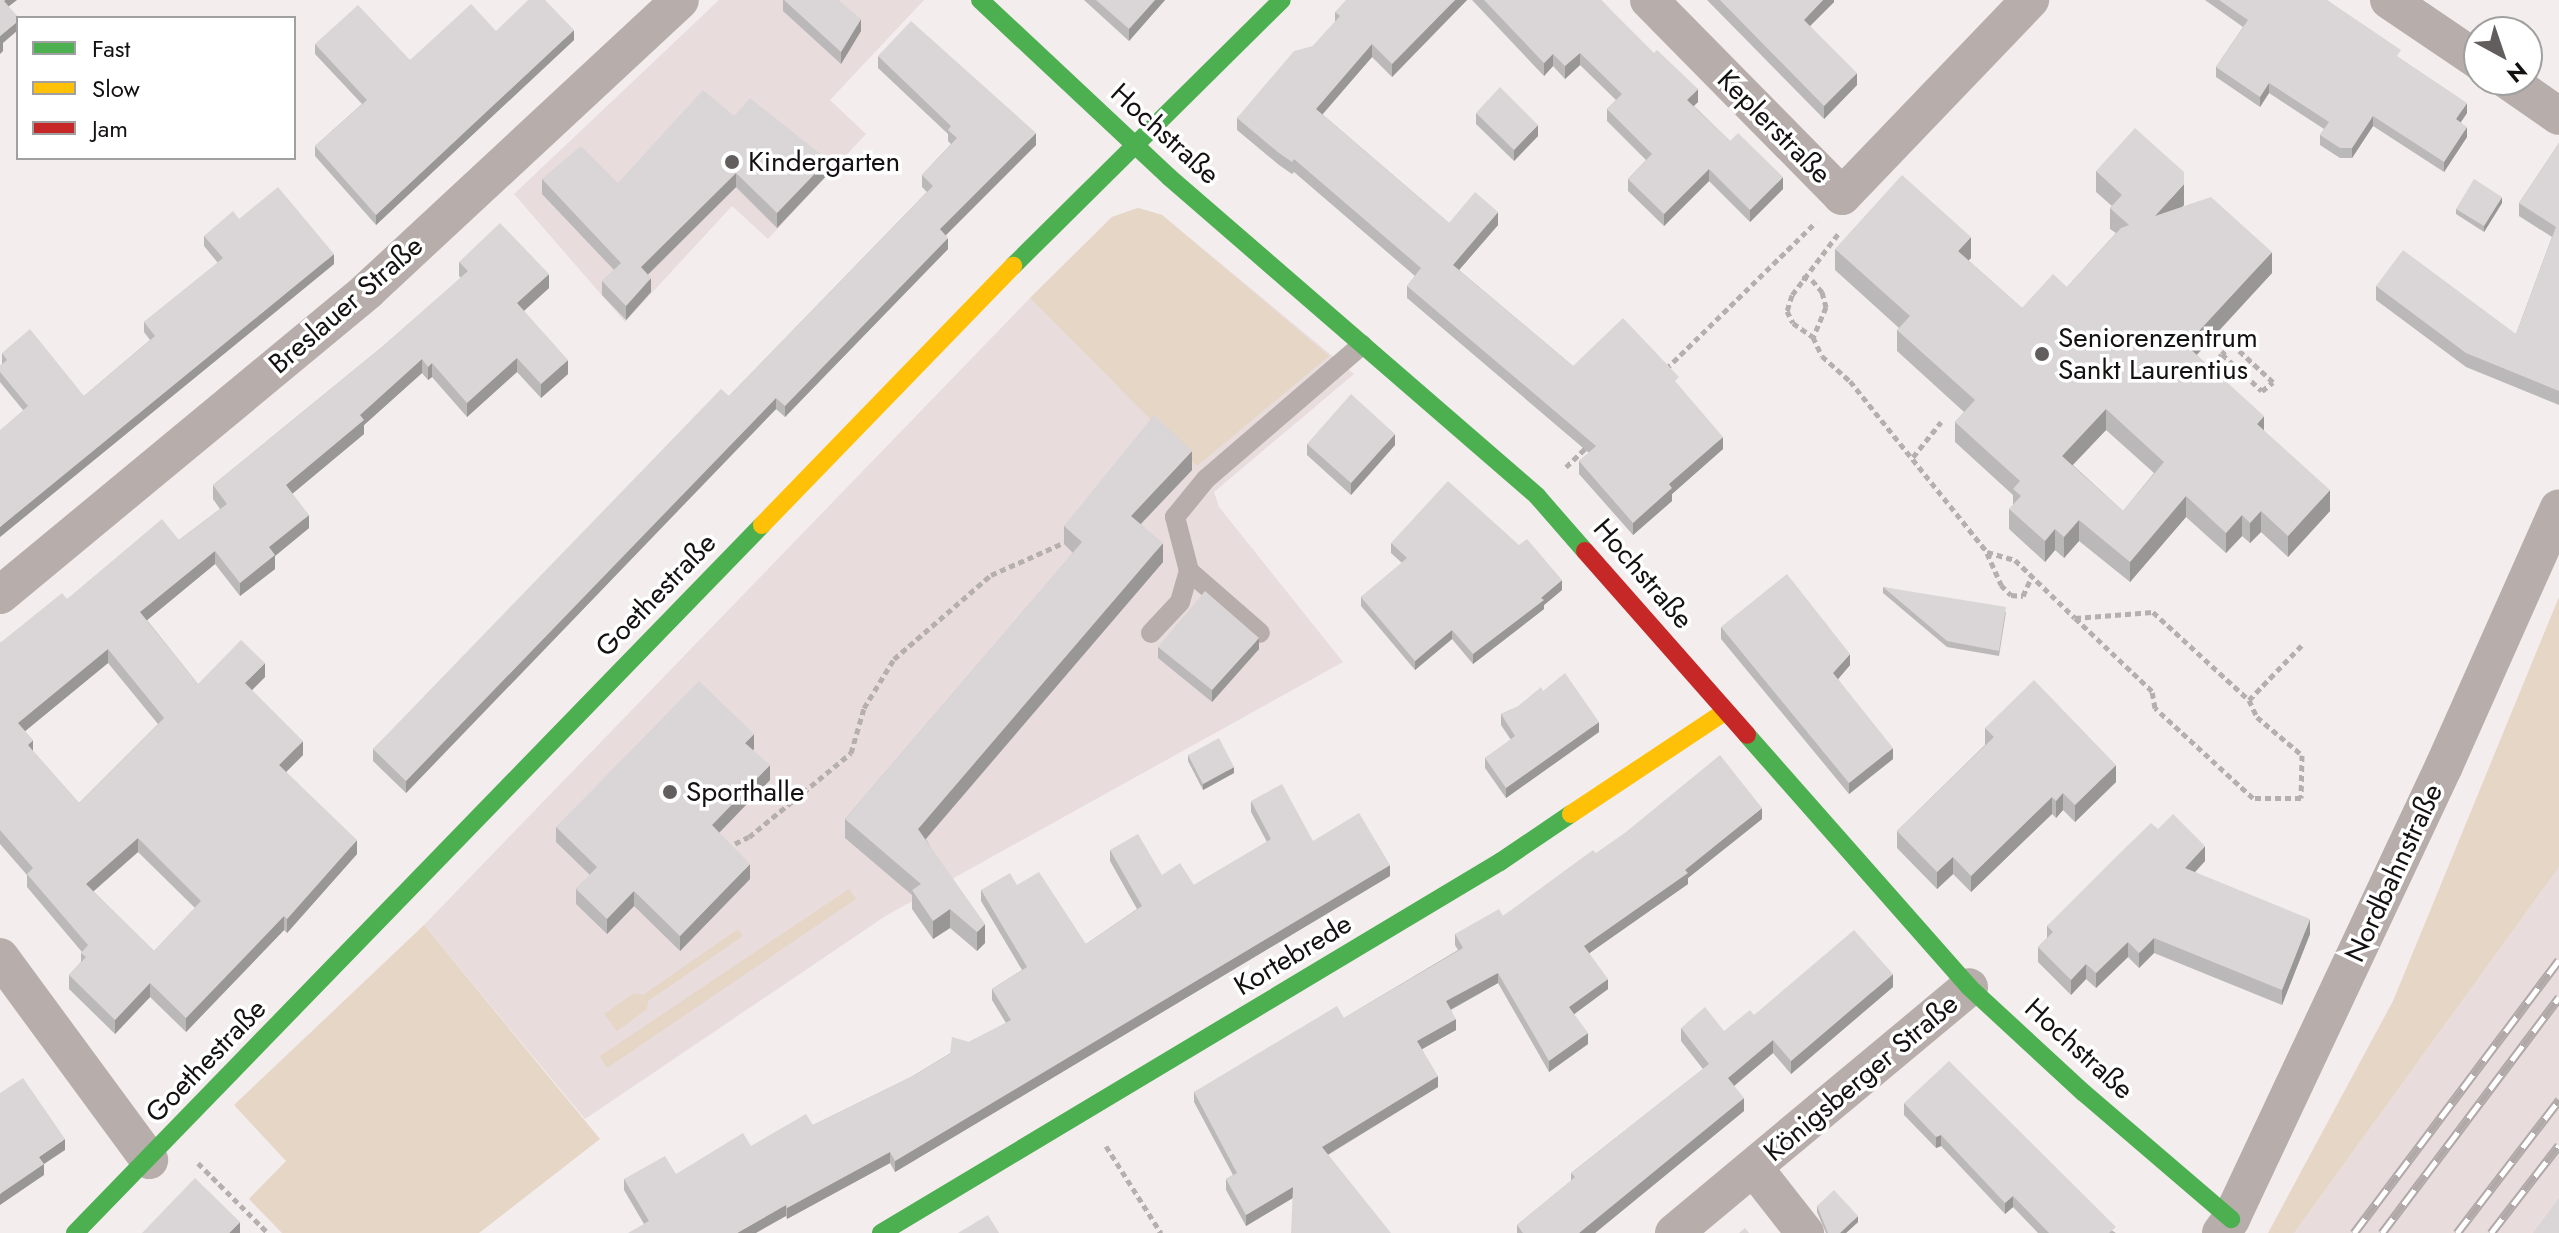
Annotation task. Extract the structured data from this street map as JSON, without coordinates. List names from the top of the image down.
{
  "streets": {
    "street": [
      "Keplerstraße",
      "Hochstraße",
      "Breslauer Straße",
      "Goethestraße",
      "Nordbahnstraße",
      "Kortebrede",
      "Königsberger Straße"
    ]
  },
  "crossings": [
    ["Hochstraße", "Goethestraße"],
    ["Hochstraße", "Nordbahnstraße"],
    ["Hochstraße", "Kortebrede"],
    ["Hochstraße", "Königsberger Straße"]
  ],
  "places": ["Kindergarten", "Seniorenzentrum Sankt Laurentius", "Sporthalle"],
  "legend": ["Fast", "Slow", "Jam"],
  "north": "bottom right"
}
